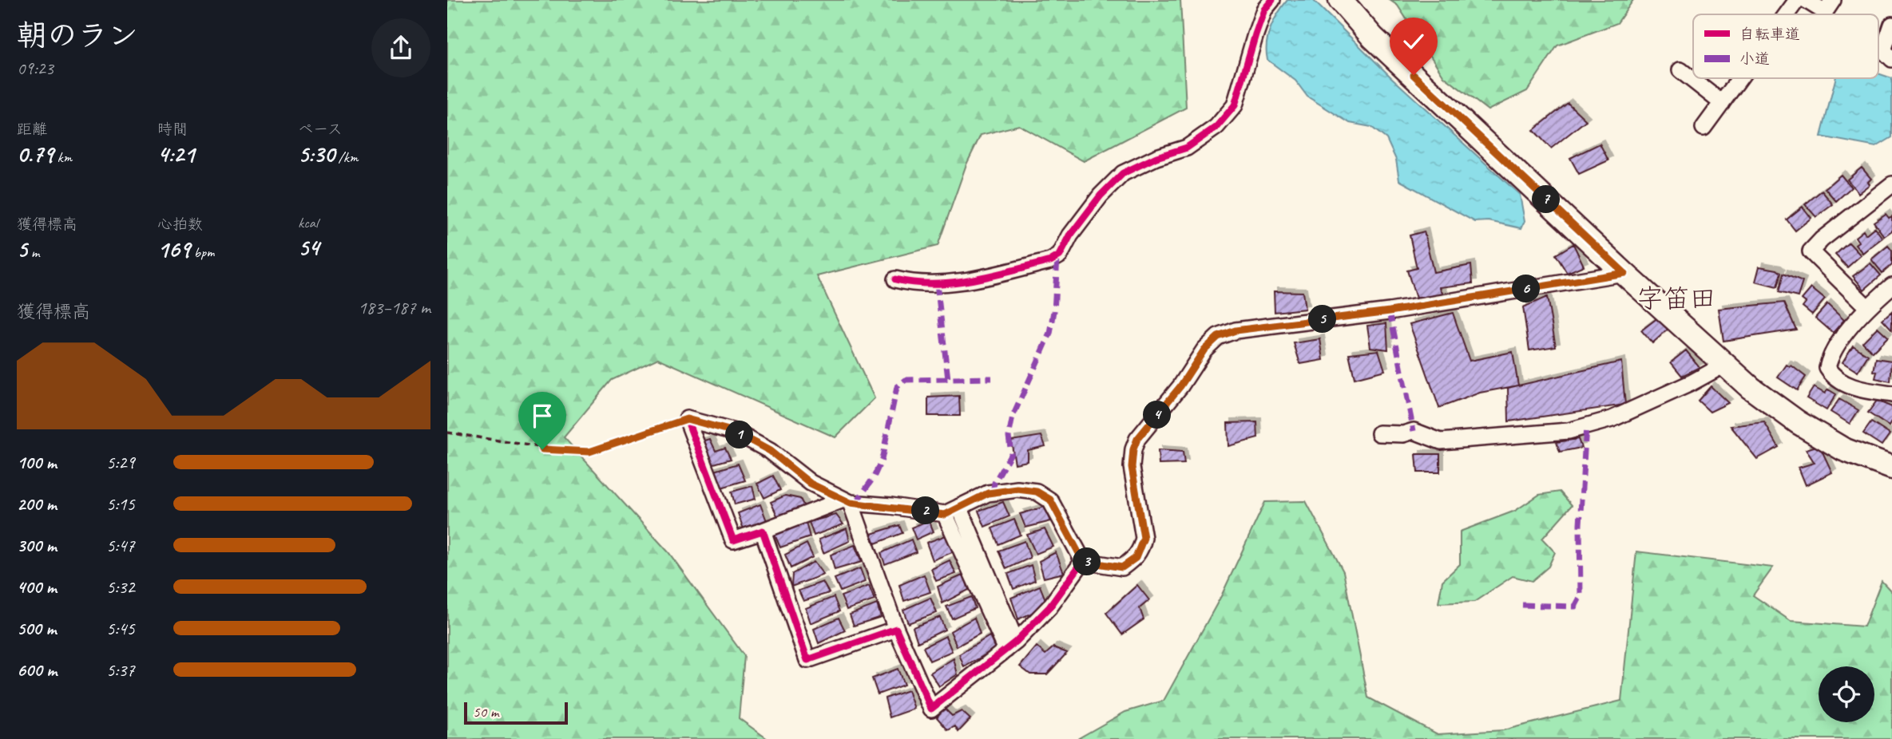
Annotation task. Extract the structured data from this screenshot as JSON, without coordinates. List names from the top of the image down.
{
  "districts": ["字笛田"],
  "legend": ["自転車道", "小道"],
  "scale_bar": "50 m",
  "page": {
    "heading": ["朝のラン", "09:23"],
    "stats": [
      ["距離", "0.79 km"],
      ["時間", "4:21"],
      ["ペース", "5:30 /km"],
      ["獲得標高", "5 m"],
      ["心拍数", "169 bpm"],
      ["kcal", "54"]
    ],
    "pins": [
      "7",
      "6",
      "5",
      "4",
      "1",
      "2",
      "3"
    ],
    "chart": ["獲得標高", "183–187 m"],
    "list": [
      {
        "name": "100 m",
        "note": "5:29"
      },
      {
        "name": "200 m",
        "note": "5:15"
      },
      {
        "name": "300 m",
        "note": "5:47"
      },
      {
        "name": "400 m",
        "note": "5:32"
      },
      {
        "name": "500 m",
        "note": "5:45"
      },
      {
        "name": "600 m",
        "note": "5:37"
      }
    ],
    "scale": "50 m"
  }
}
